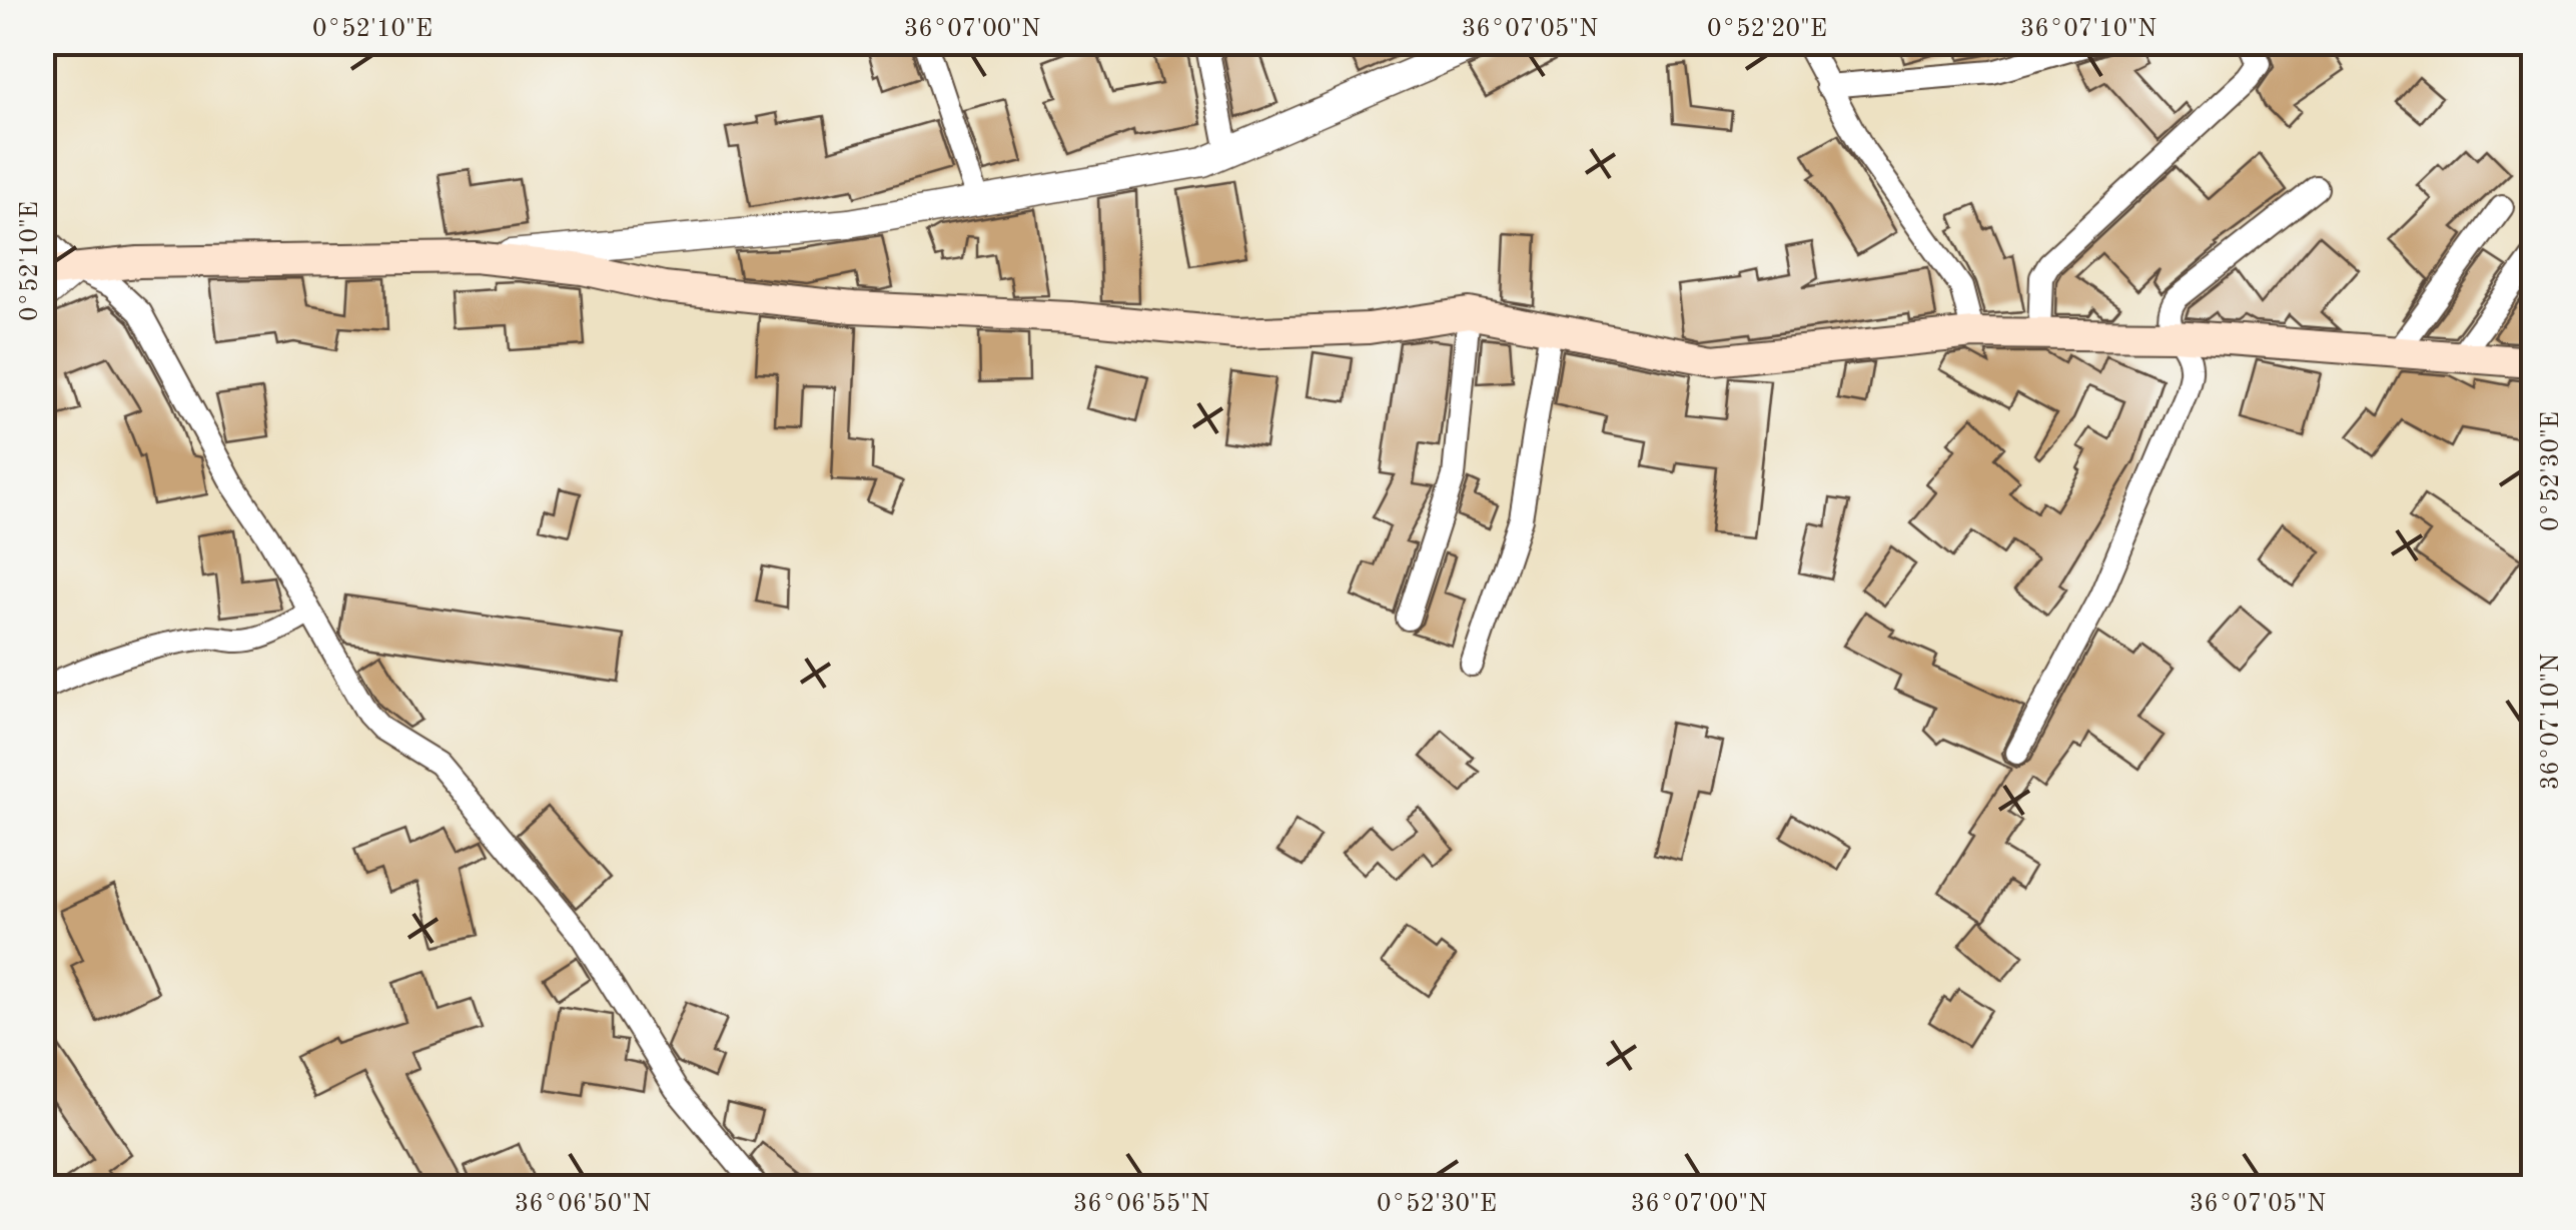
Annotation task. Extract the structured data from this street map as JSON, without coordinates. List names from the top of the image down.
{
  "coordinates": [
    "0°52'10\"E",
    "36°07'00\"N",
    "36°07'05\"N",
    "0°52'20\"E",
    "36°07'10\"N",
    "0°52'30\"E",
    "36°06'50\"N",
    "36°06'55\"N"
  ]
}
